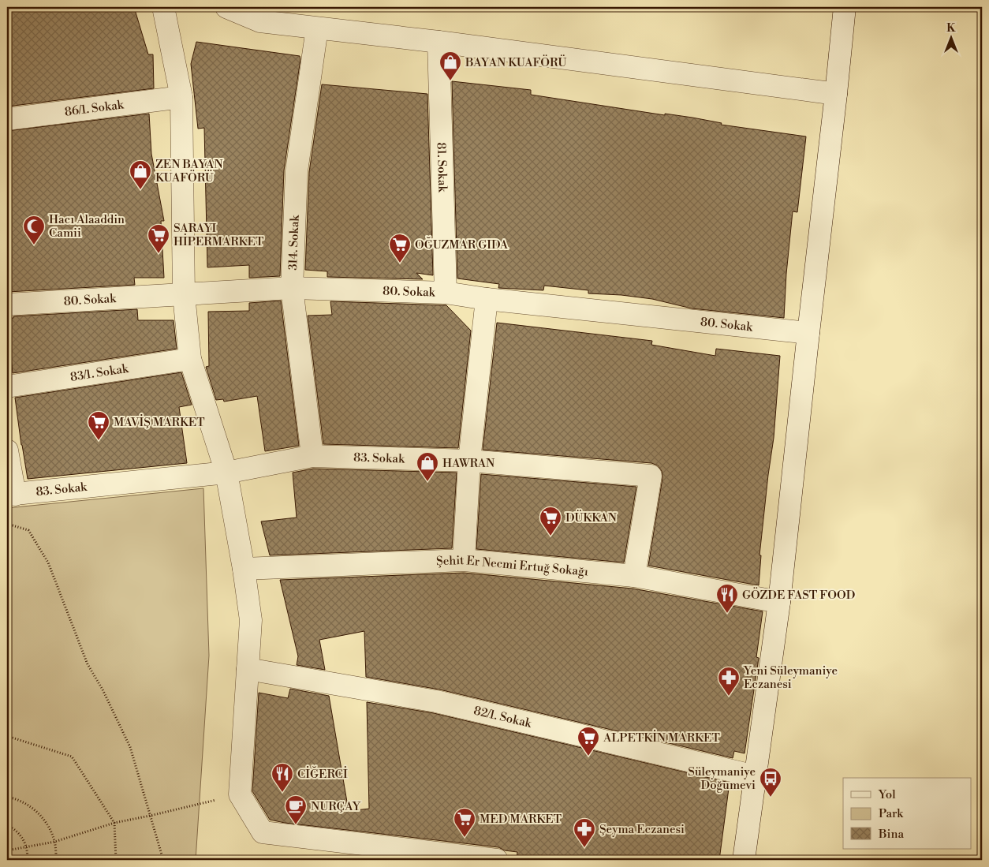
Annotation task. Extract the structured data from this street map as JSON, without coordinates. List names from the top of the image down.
{
  "streets": {
    "street": [
      "86/1. Sokak",
      "81. Sokak",
      "314. Sokak",
      "80. Sokak",
      "83/1. Sokak",
      "83. Sokak",
      "Şehit Er Necmi Ertuğ Sokağı",
      "82/1. Sokak"
    ]
  },
  "crossings": [
    ["81. Sokak", "80. Sokak"],
    ["314. Sokak", "80. Sokak"],
    ["314. Sokak", "83. Sokak"],
    ["83. Sokak", "Şehit Er Necmi Ertuğ Sokağı"]
  ],
  "places": {
    "shop": ["BAYAN KUAFÖRÜ", "ZEN BAYAN KUAFÖRÜ", "HAWRAN"],
    "mosque": ["Hacı Alaaddin Camii"],
    "supermarket": [
      "SARAYI HİPERMARKET",
      "OĞUZMAR GIDA",
      "MAVİŞ MARKET",
      "DÜKKAN",
      "ALPETKİN MARKET",
      "MED MARKET"
    ],
    "restaurant": ["GÖZDE FAST FOOD", "CİĞERCİ"],
    "pharmacy": ["Yeni Süleymaniye Eczanesi", "Şeyma Eczanesi"],
    "bus stop": ["Süleymaniye Doğumevi"],
    "cafe": ["NURÇAY"]
  },
  "legend": ["Yol", "Park", "Bina"],
  "north": "top"
}
